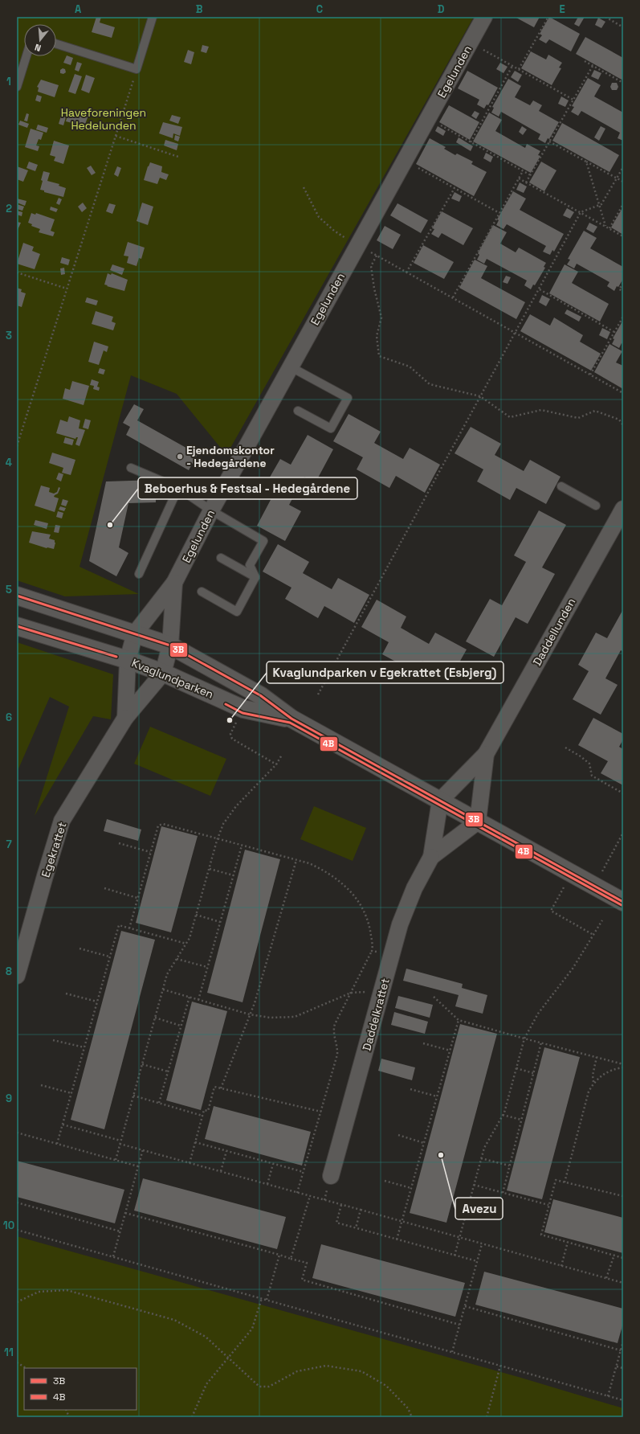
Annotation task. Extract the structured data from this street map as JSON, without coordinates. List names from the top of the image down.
{
  "streets": {
    "street": [
      "Egelunden",
      "Daddellunden",
      "Kvaglundparken",
      "Egekrattet",
      "Daddelkrattet"
    ]
  },
  "crossings": [
    ["Egelunden", "Kvaglundparken"],
    ["Egelunden", "Egekrattet"],
    ["Daddellunden", "Kvaglundparken"],
    ["Daddellunden", "Daddelkrattet"],
    ["Kvaglundparken", "Egekrattet"],
    ["Kvaglundparken", "Daddelkrattet"]
  ],
  "parks": ["Haveforeningen Hedelunden"],
  "places": [
    "Ejendomskontor - Hedegårdene",
    "Beboerhus & Festsal - Hedegårdene",
    "Kvaglundparken v Egekrattet (Esbjerg)",
    "Avezu"
  ],
  "lines": ["transit line 3B", "transit line 4B"],
  "legend": ["3B", "4B"],
  "north": "bottom",
  "grid": {
    "columns": [
      "A",
      "B",
      "C",
      "D",
      "E"
    ],
    "rows": [
      "1",
      "2",
      "3",
      "4",
      "5",
      "6",
      "7",
      "8",
      "9",
      "10",
      "11"
    ]
  }
}
